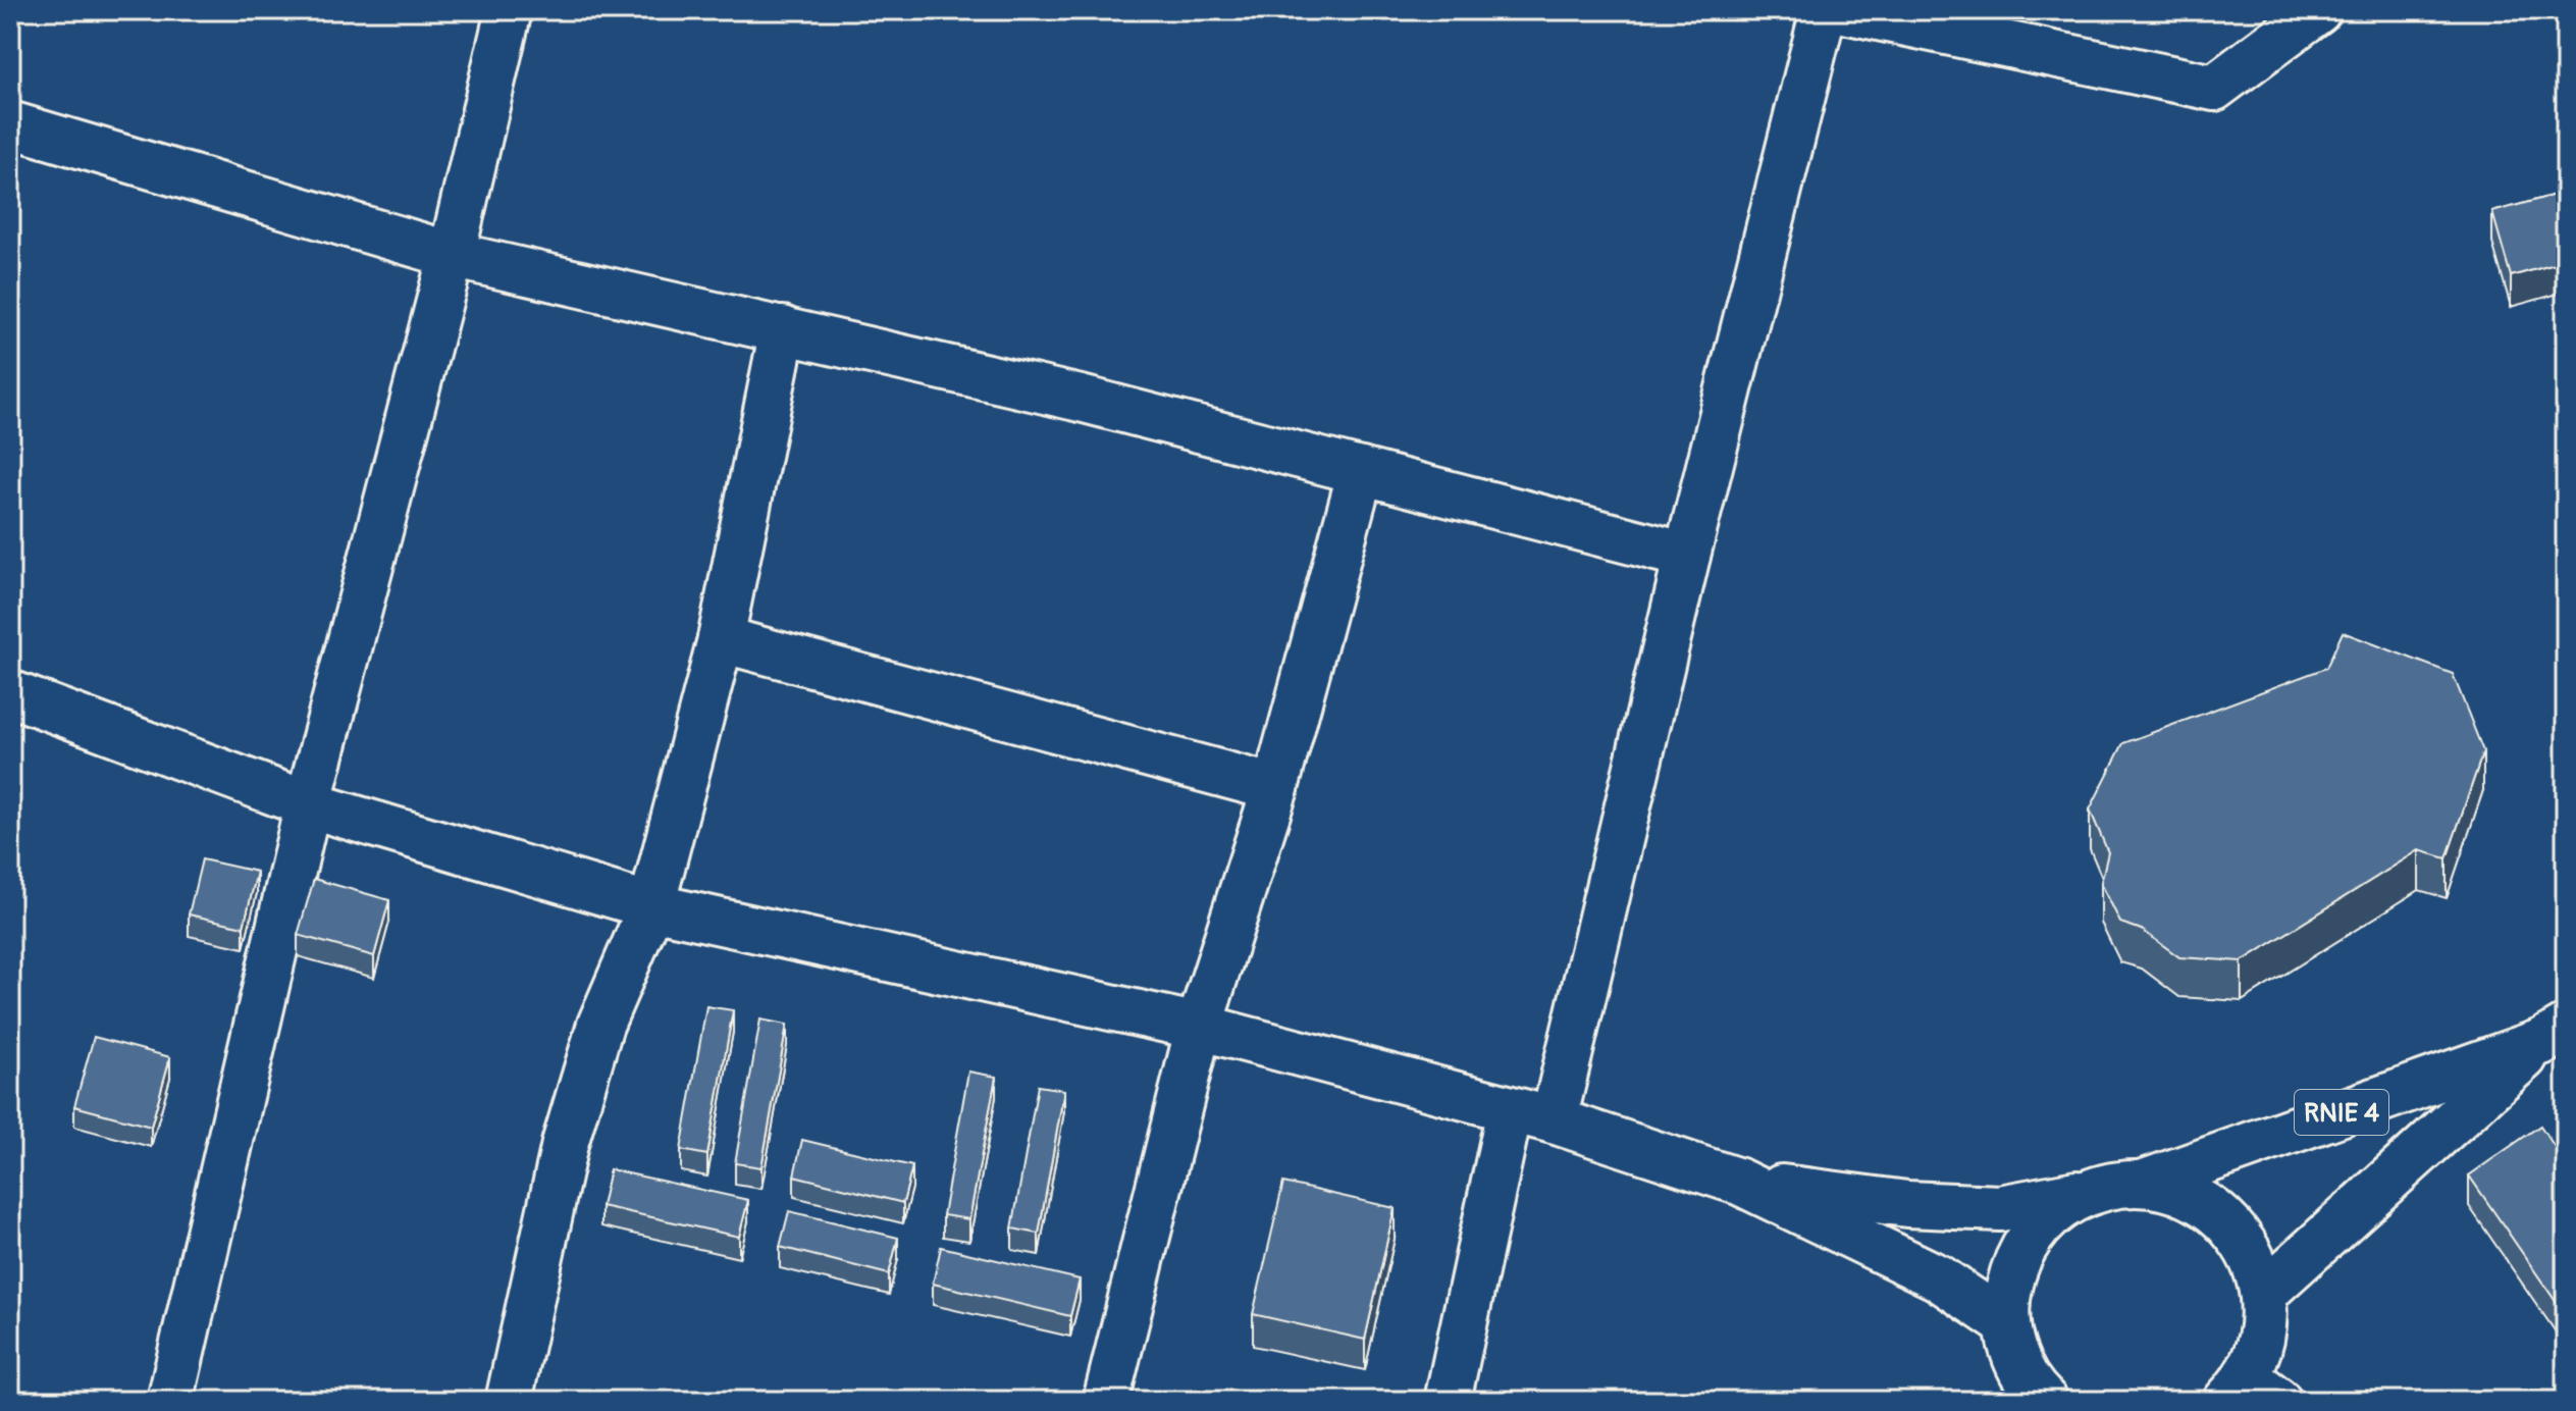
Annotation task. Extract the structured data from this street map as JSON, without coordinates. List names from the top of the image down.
{
  "streets": {
    "street": ["RNIE 4"]
  }
}
